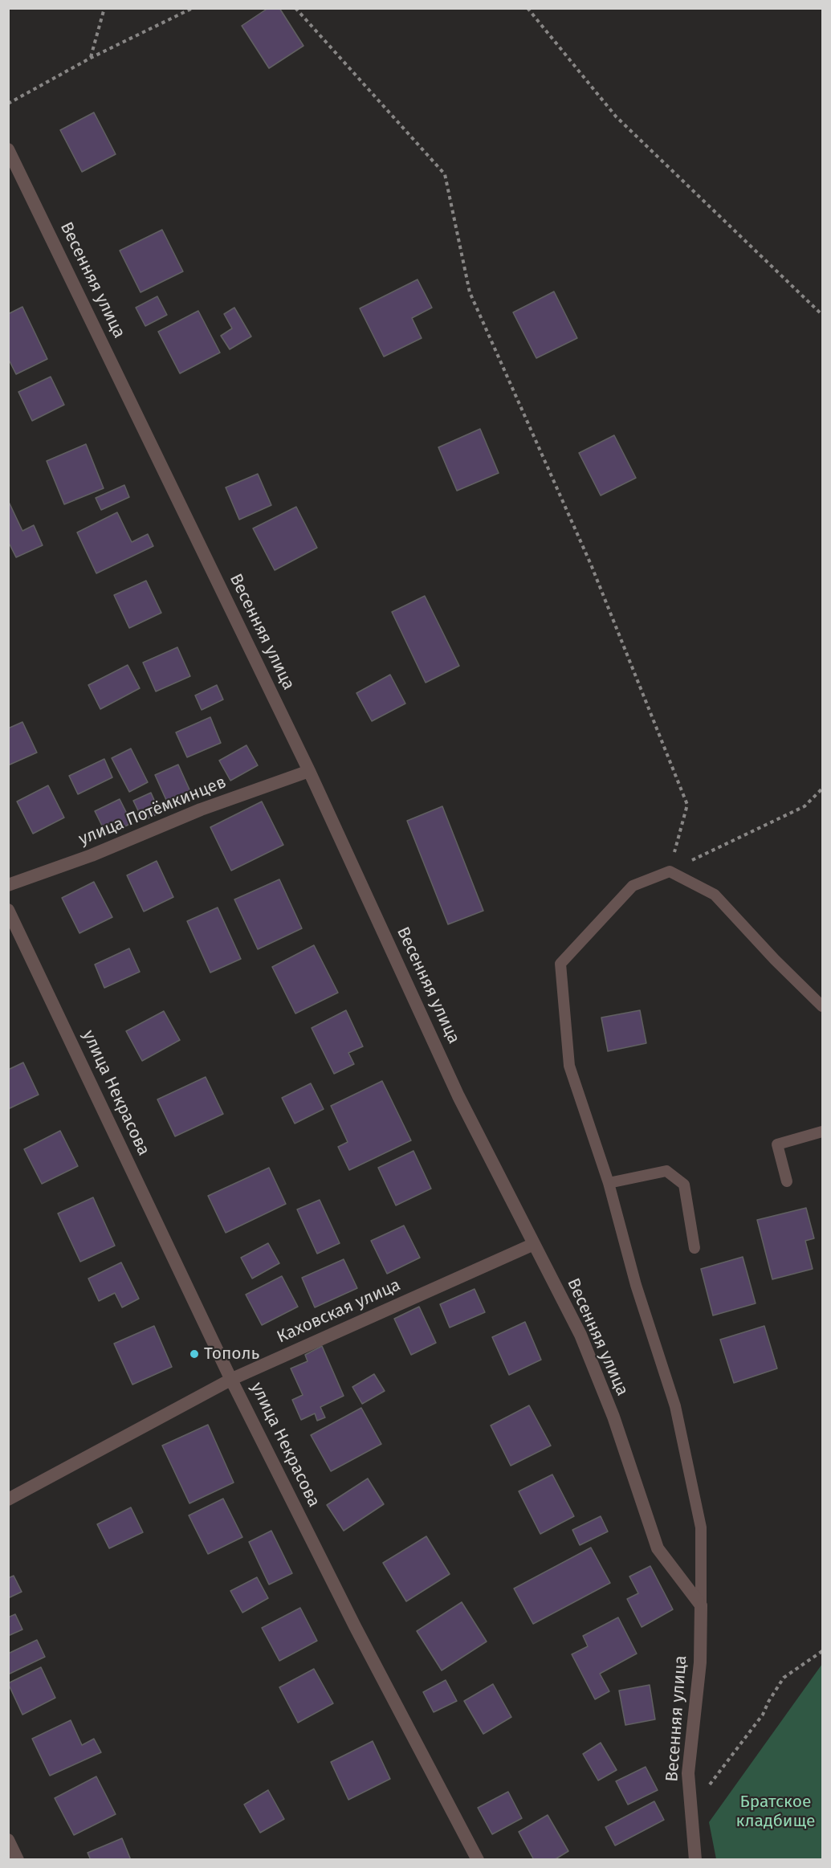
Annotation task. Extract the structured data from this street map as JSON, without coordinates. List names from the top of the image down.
{
  "streets": {
    "street": [
      "Весенняя улица",
      "улица Потёмкинцев",
      "улица Некрасова",
      "Каховская улица"
    ]
  },
  "crossings": [
    ["Весенняя улица", "улица Потёмкинцев"],
    ["Весенняя улица", "Каховская улица"],
    ["улица Некрасова", "Каховская улица"]
  ],
  "parks": ["Братское кладбище"],
  "places": ["Тополь"]
}
